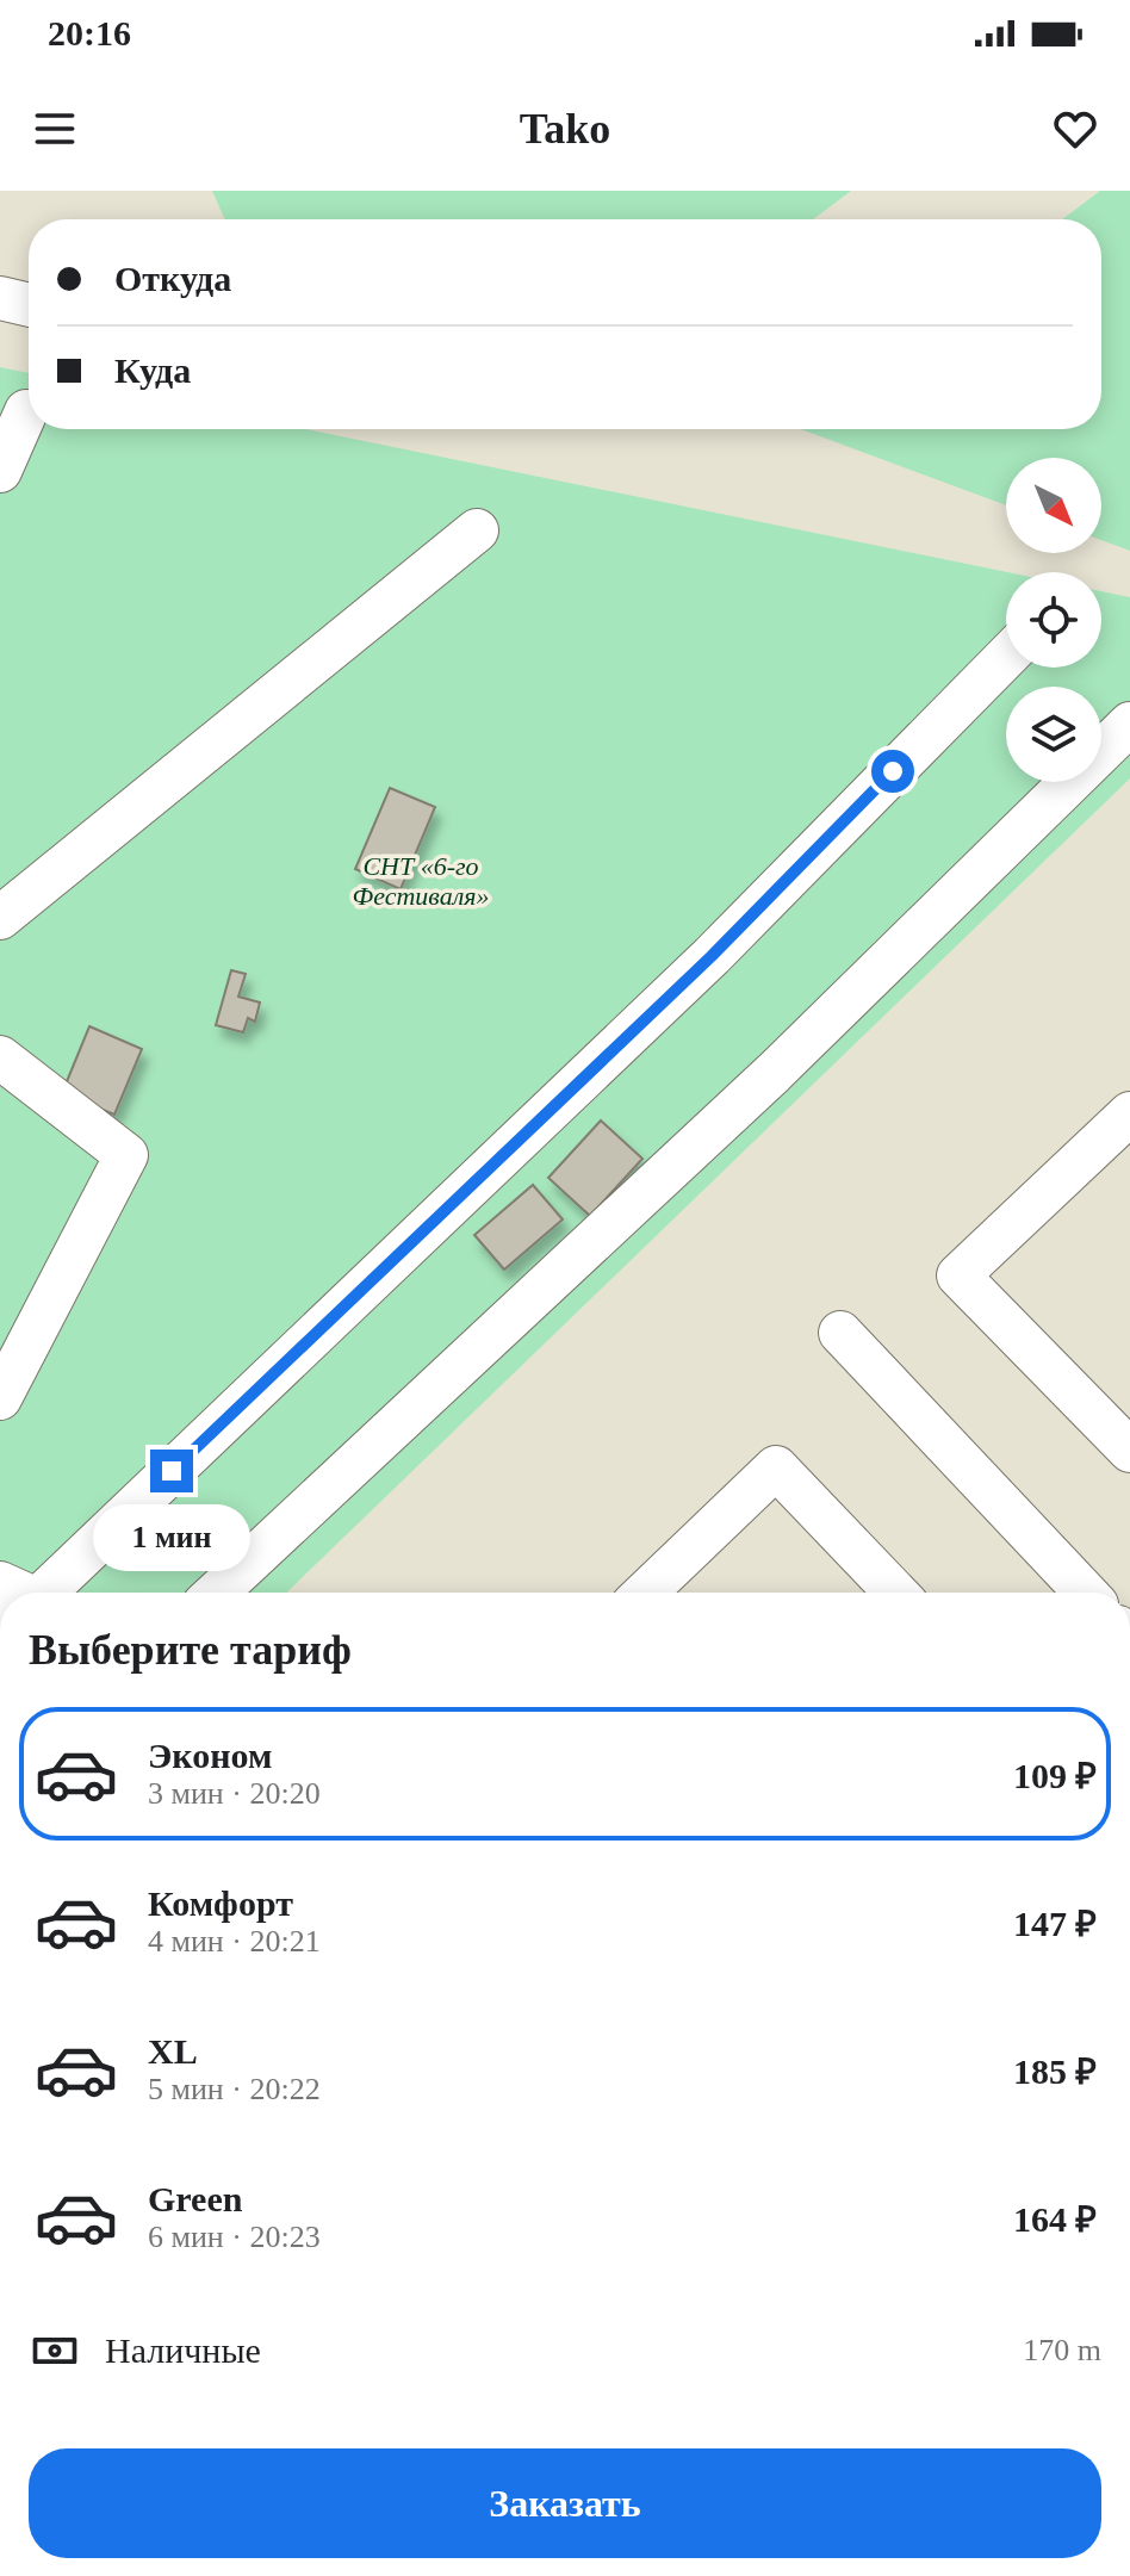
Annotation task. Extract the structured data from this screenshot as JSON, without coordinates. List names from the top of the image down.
{
  "parks": ["СНТ «6-го Фестиваля»"],
  "north": "bottom right",
  "page": {
    "status": "20:16",
    "header": "Tako",
    "banner": ["Откуда", "Куда"],
    "bubble": "1 мин",
    "heading": "Выберите тариф",
    "list": [
      {
        "name": "Эконом",
        "note": "3 мин · 20:20",
        "value": "109 ₽"
      },
      {
        "name": "Комфорт",
        "note": "4 мин · 20:21",
        "value": "147 ₽"
      },
      {
        "name": "XL",
        "note": "5 мин · 20:22",
        "value": "185 ₽"
      },
      {
        "name": "Green",
        "note": "6 мин · 20:23",
        "value": "164 ₽"
      }
    ],
    "pay": ["Наличные", "170 m"],
    "buttons": "Заказать"
  }
}
